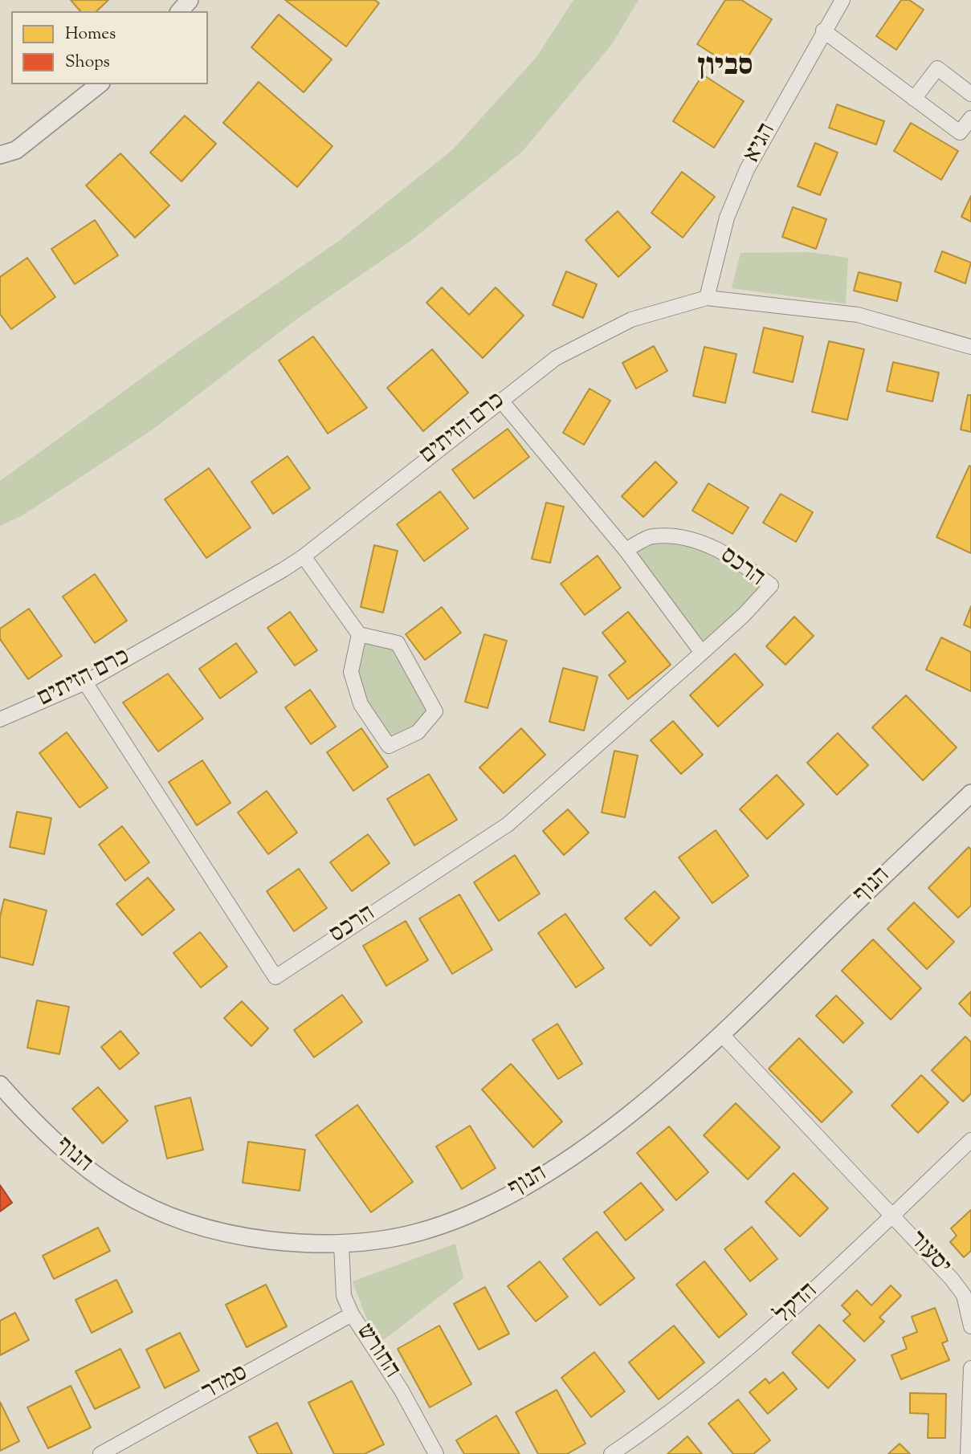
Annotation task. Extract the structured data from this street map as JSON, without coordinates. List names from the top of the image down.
{
  "streets": {
    "street": [
      "הגיא",
      "כרם הזיתים",
      "הרכס",
      "הנוף",
      "יסעור",
      "הדקל",
      "החורש",
      "סמדר"
    ]
  },
  "crossings": [
    ["הגיא", "כרם הזיתים"],
    ["כרם הזיתים", "הרכס"],
    ["הנוף", "יסעור"],
    ["הנוף", "החורש"],
    ["יסעור", "הדקל"],
    ["החורש", "סמדר"]
  ],
  "districts": ["סביון"],
  "legend": ["Homes", "Shops"]
}
